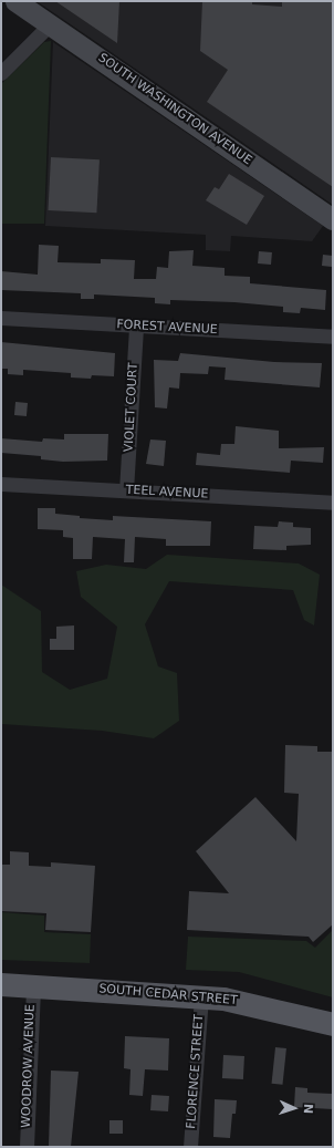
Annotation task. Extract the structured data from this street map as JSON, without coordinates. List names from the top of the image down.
{
  "streets": {
    "main road": ["SOUTH CEDAR STREET"],
    "street": [
      "SOUTH WASHINGTON AVENUE",
      "FOREST AVENUE",
      "VIOLET COURT",
      "TEEL AVENUE",
      "WOODROW AVENUE",
      "FLORENCE STREET"
    ]
  },
  "crossings": [
    ["FOREST AVENUE", "VIOLET COURT"],
    ["VIOLET COURT", "TEEL AVENUE"],
    ["SOUTH CEDAR STREET", "WOODROW AVENUE"],
    ["SOUTH CEDAR STREET", "FLORENCE STREET"]
  ],
  "north": "right"
}
